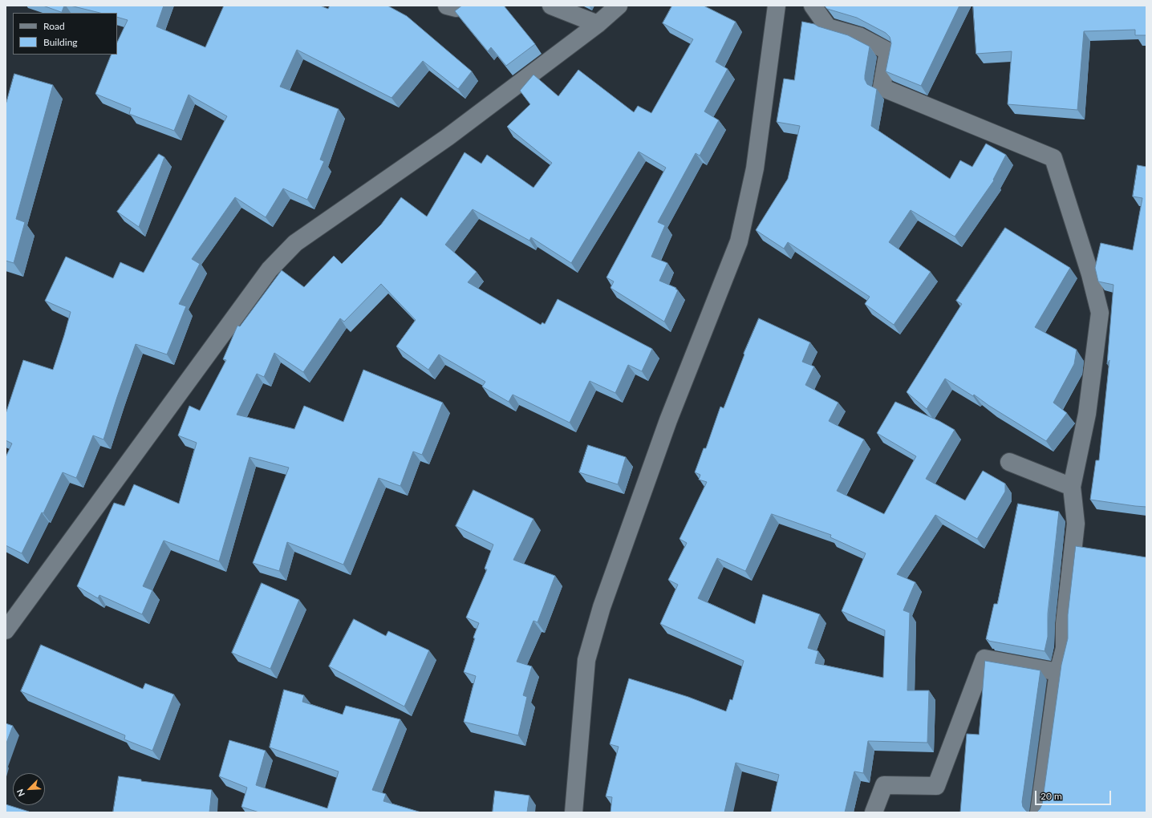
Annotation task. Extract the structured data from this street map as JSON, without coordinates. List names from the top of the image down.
{
  "legend": ["Road", "Building"],
  "scale_bar": "20 m",
  "north": "bottom left"
}
